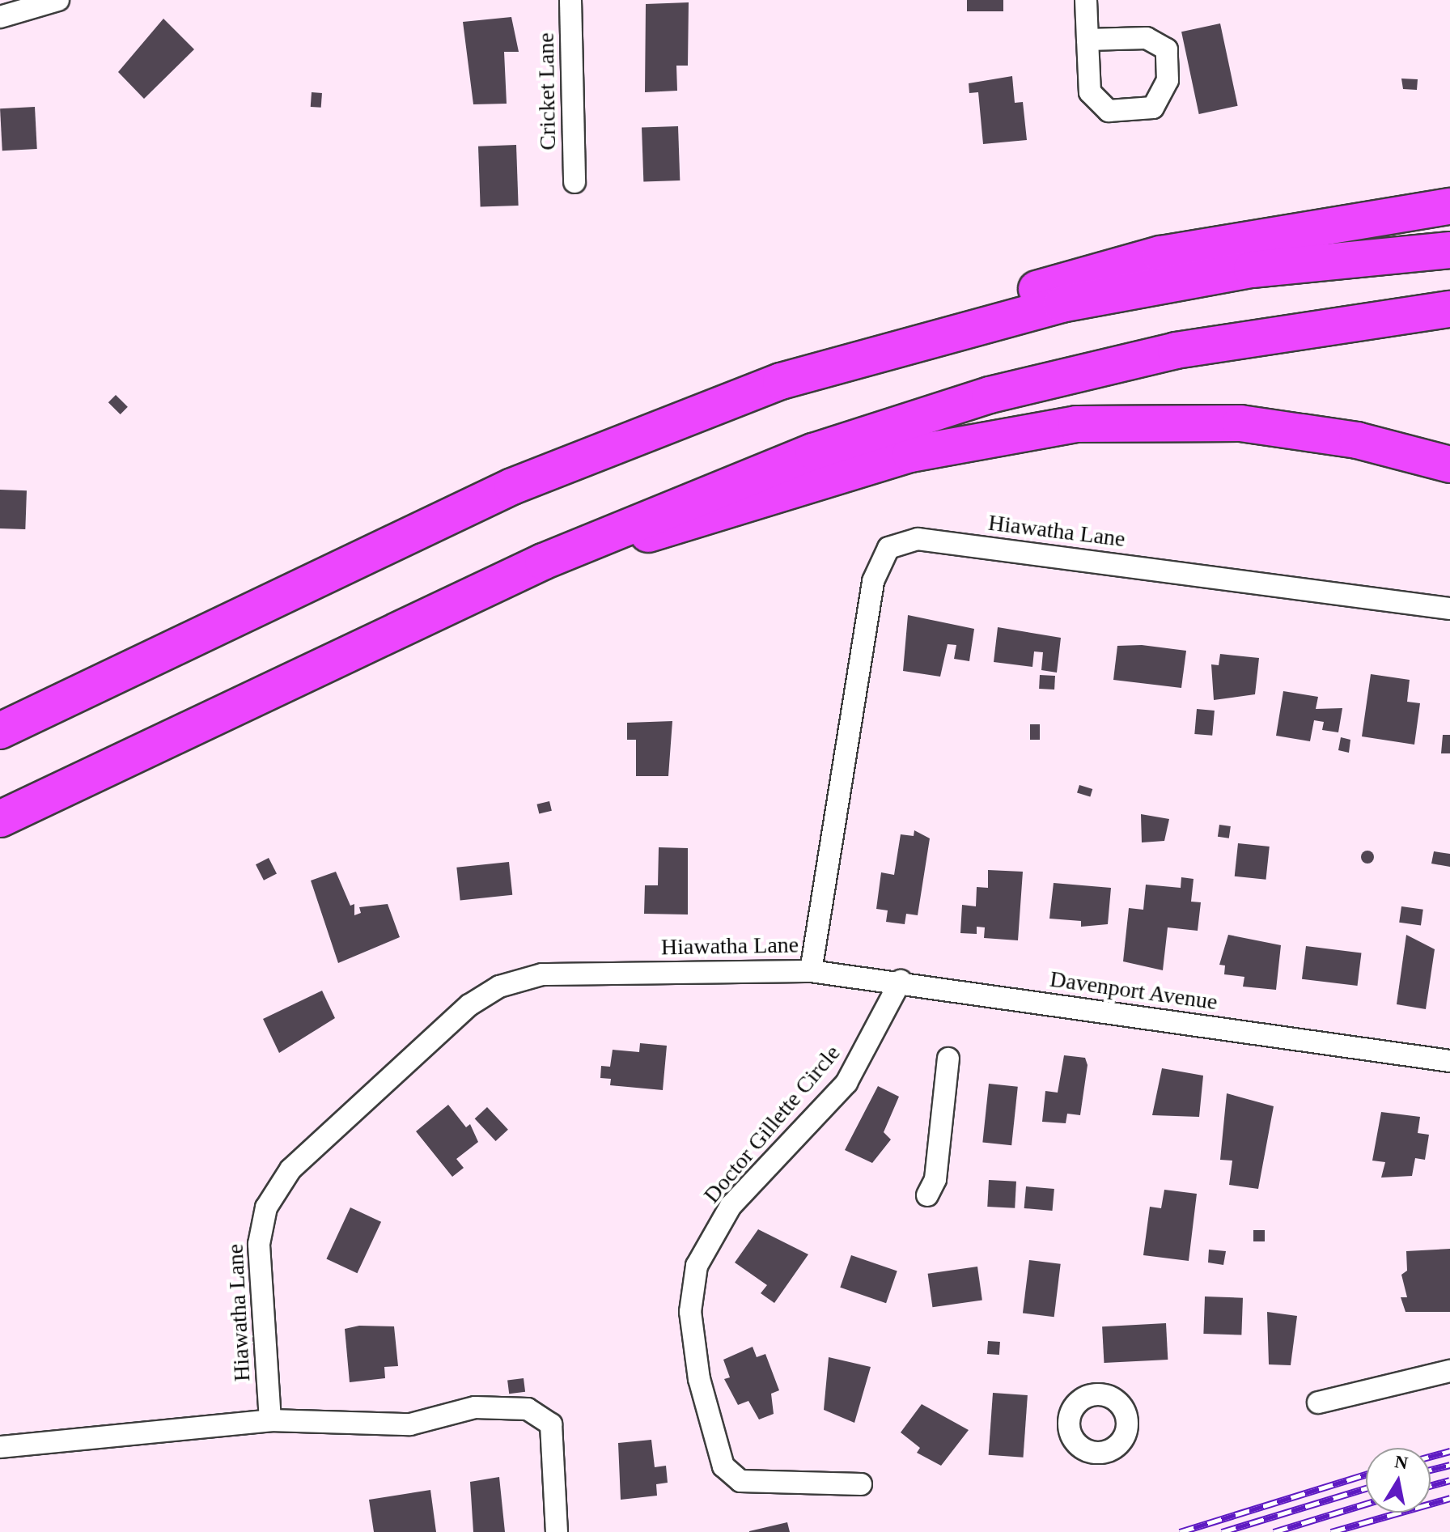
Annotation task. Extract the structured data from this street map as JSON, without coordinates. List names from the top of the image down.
{
  "streets": {
    "street": [
      "Cricket Lane",
      "Hiawatha Lane",
      "Davenport Avenue",
      "Doctor Gillette Circle"
    ]
  },
  "crossings": [
    ["Hiawatha Lane", "Davenport Avenue"],
    ["Davenport Avenue", "Doctor Gillette Circle"]
  ],
  "north": "top"
}
